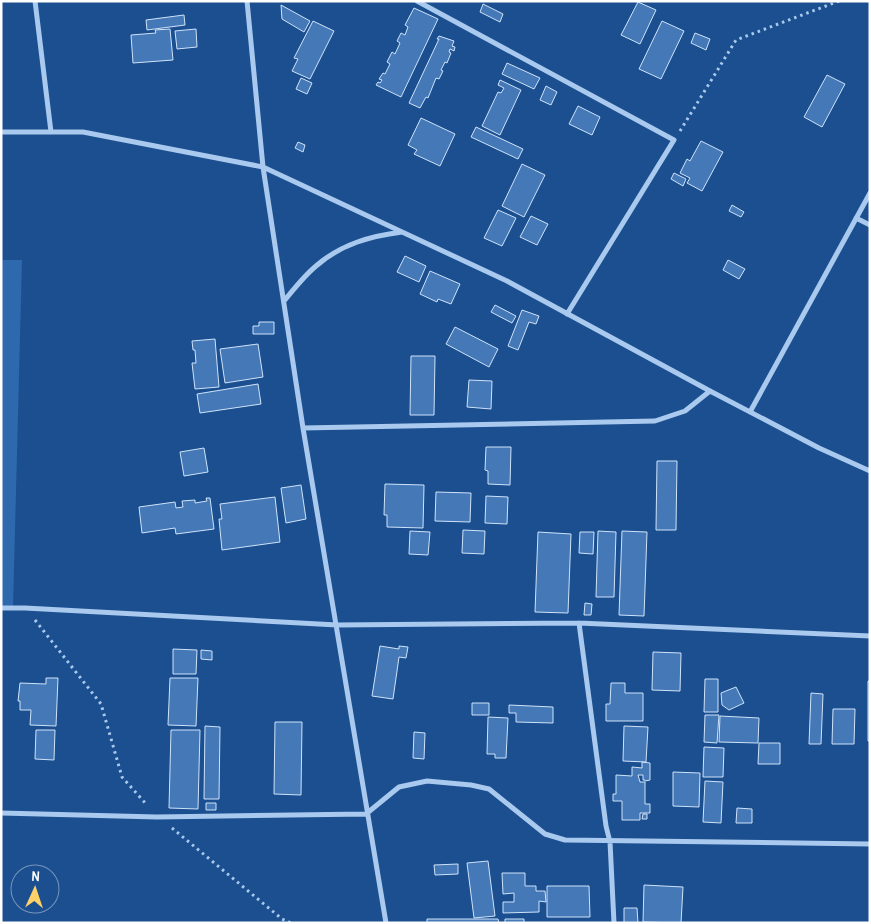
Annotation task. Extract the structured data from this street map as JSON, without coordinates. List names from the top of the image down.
{
  "north": "top"
}
